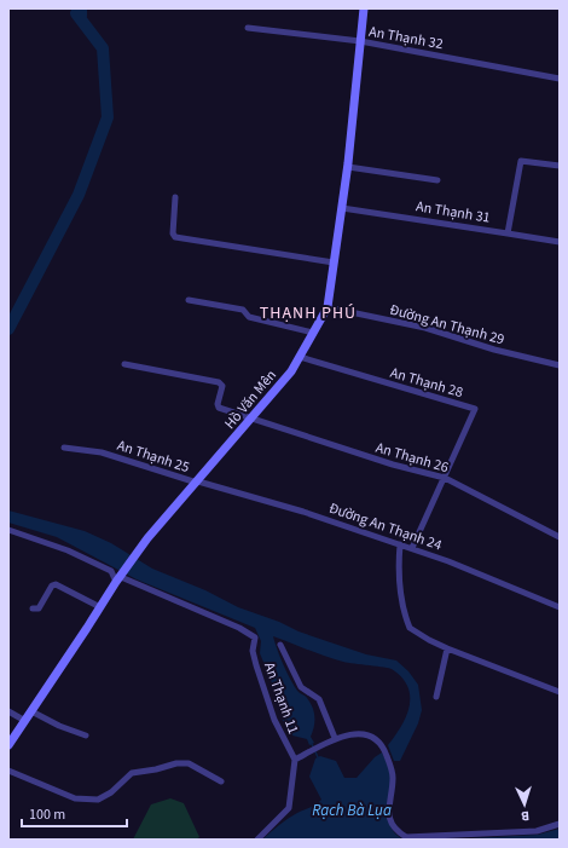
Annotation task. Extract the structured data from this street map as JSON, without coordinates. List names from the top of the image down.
{
  "streets": {
    "street": [
      "An Thạnh 32",
      "An Thạnh 31",
      "Đường An Thạnh 29",
      "An Thạnh 28",
      "Hồ Văn Mên",
      "An Thạnh 25",
      "An Thạnh 26",
      "Đường An Thạnh 24",
      "An Thạnh 11"
    ]
  },
  "crossings": [
    ["An Thạnh 32", "Hồ Văn Mên"],
    ["An Thạnh 31", "Hồ Văn Mên"],
    ["Đường An Thạnh 29", "Hồ Văn Mên"],
    ["An Thạnh 28", "Hồ Văn Mên"],
    ["An Thạnh 28", "An Thạnh 26"],
    ["Hồ Văn Mên", "An Thạnh 25"],
    ["Hồ Văn Mên", "An Thạnh 26"],
    ["Hồ Văn Mên", "Đường An Thạnh 24"],
    ["Hồ Văn Mên", "An Thạnh 11"],
    ["An Thạnh 25", "Đường An Thạnh 24"]
  ],
  "districts": ["THẠNH PHÚ"],
  "water": ["Rạch Bà Lụa"],
  "scale_bar": "100 m",
  "north": "bottom"
}
